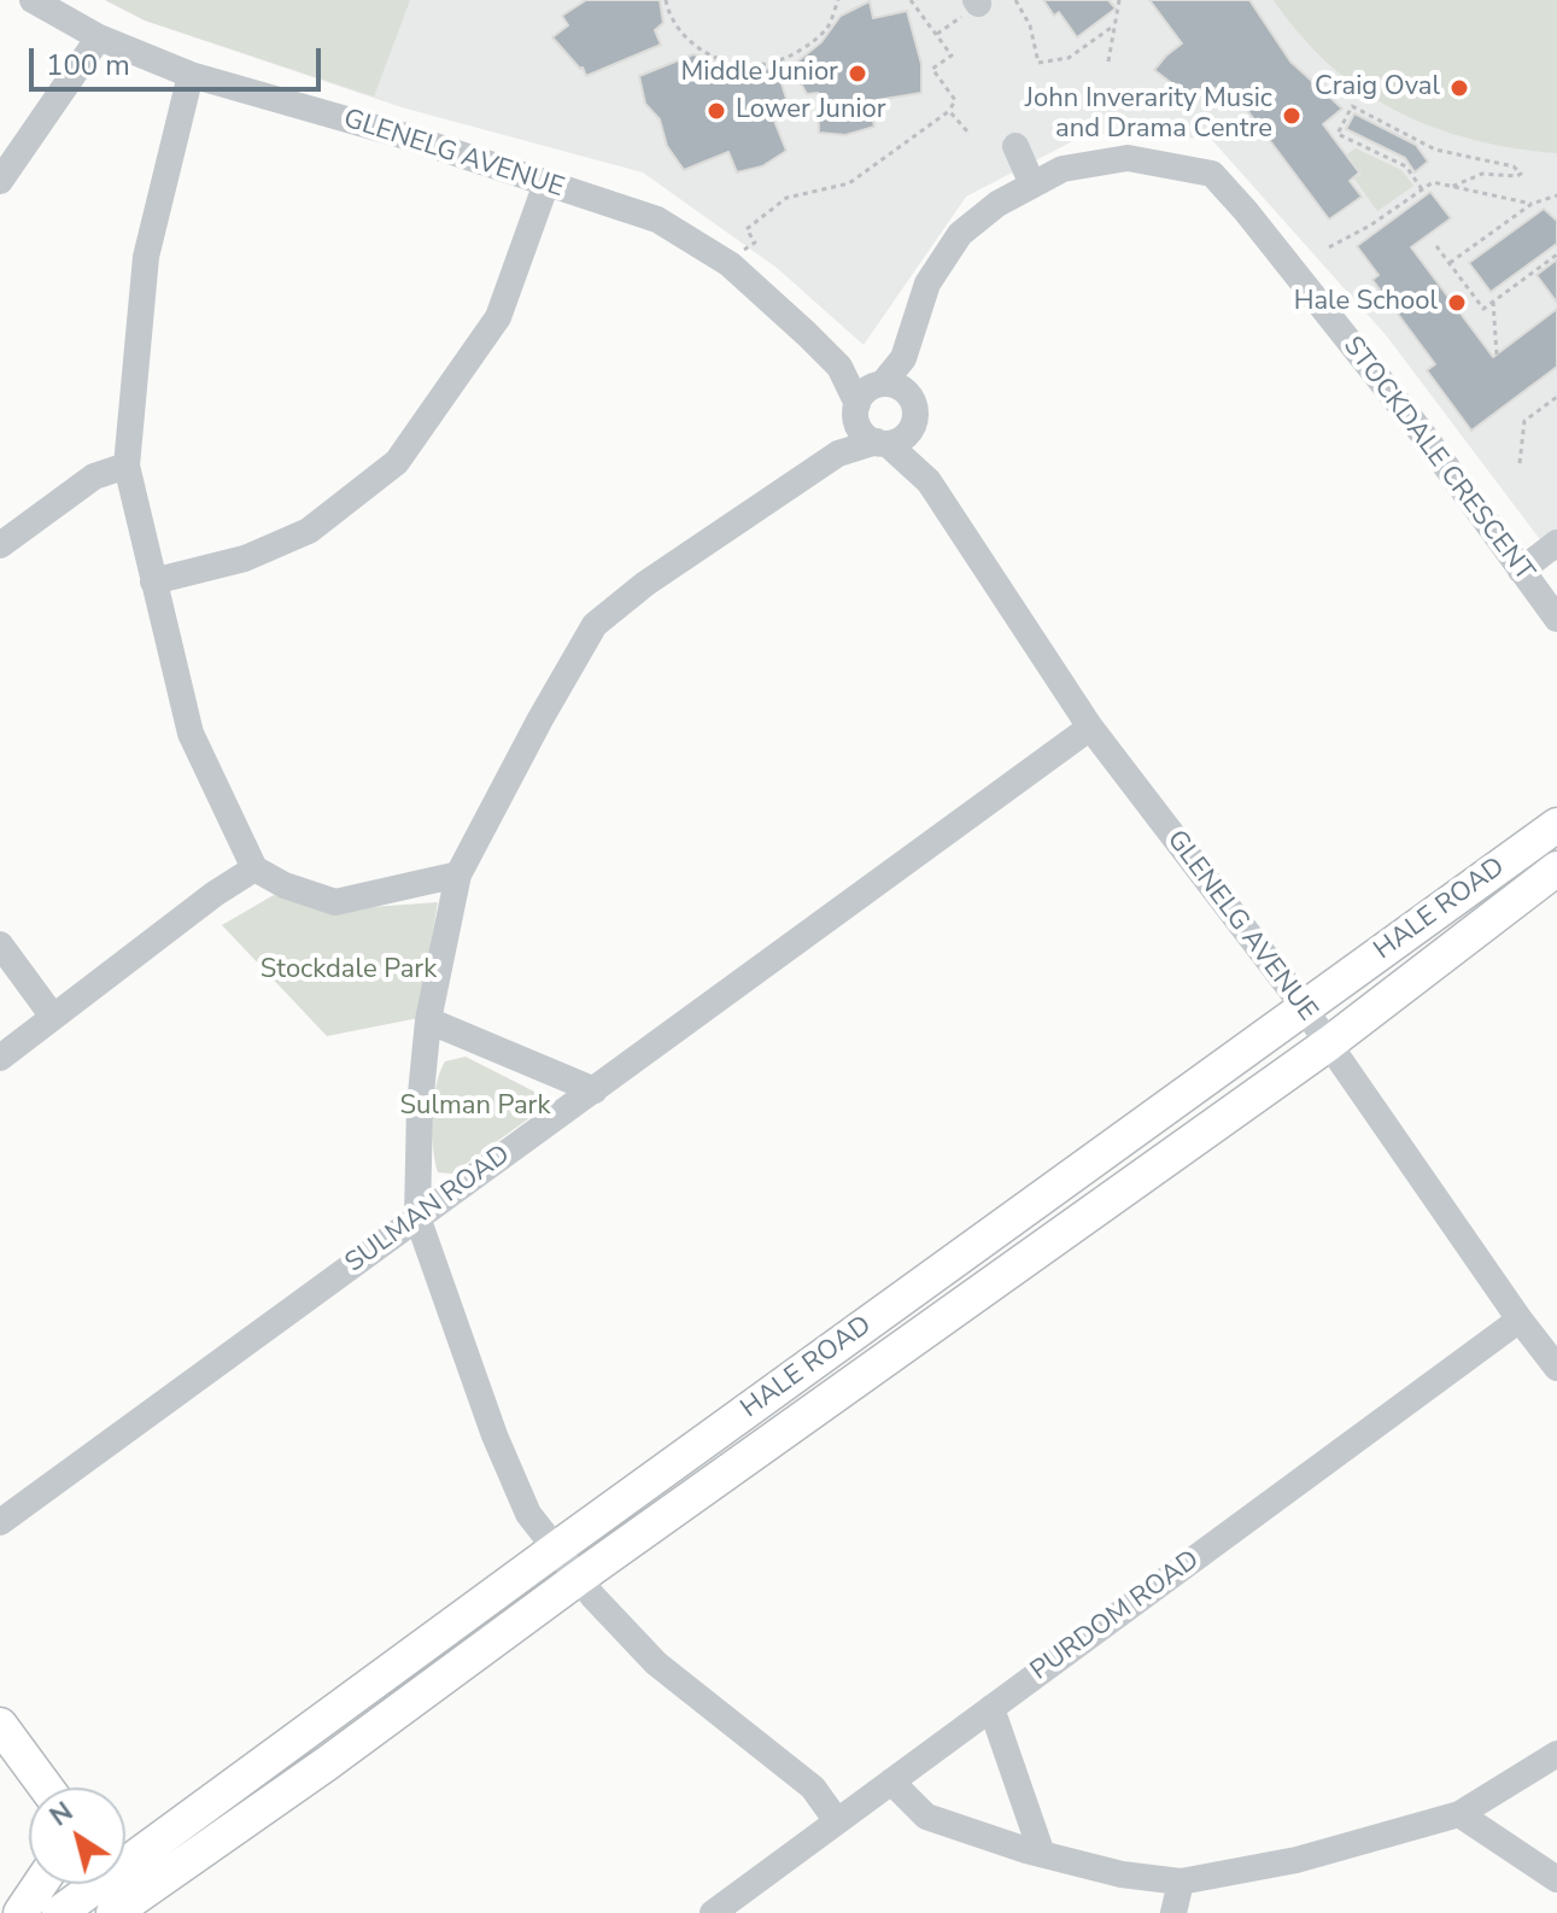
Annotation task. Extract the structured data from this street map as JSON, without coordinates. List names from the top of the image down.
{
  "streets": {
    "main road": ["HALE ROAD"],
    "street": [
      "GLENELG AVENUE",
      "STOCKDALE CRESCENT",
      "SULMAN ROAD",
      "PURDOM ROAD"
    ]
  },
  "crossings": [
    ["GLENELG AVENUE", "STOCKDALE CRESCENT"],
    ["GLENELG AVENUE", "HALE ROAD"],
    ["GLENELG AVENUE", "SULMAN ROAD"],
    ["GLENELG AVENUE", "PURDOM ROAD"]
  ],
  "parks": ["Stockdale Park", "Sulman Park"],
  "places": [
    "Middle Junior",
    "Craig Oval",
    "Lower Junior",
    "John Inverarity Music and Drama Centre",
    "Hale School"
  ],
  "scale_bar": "100 m",
  "north": "top left"
}
